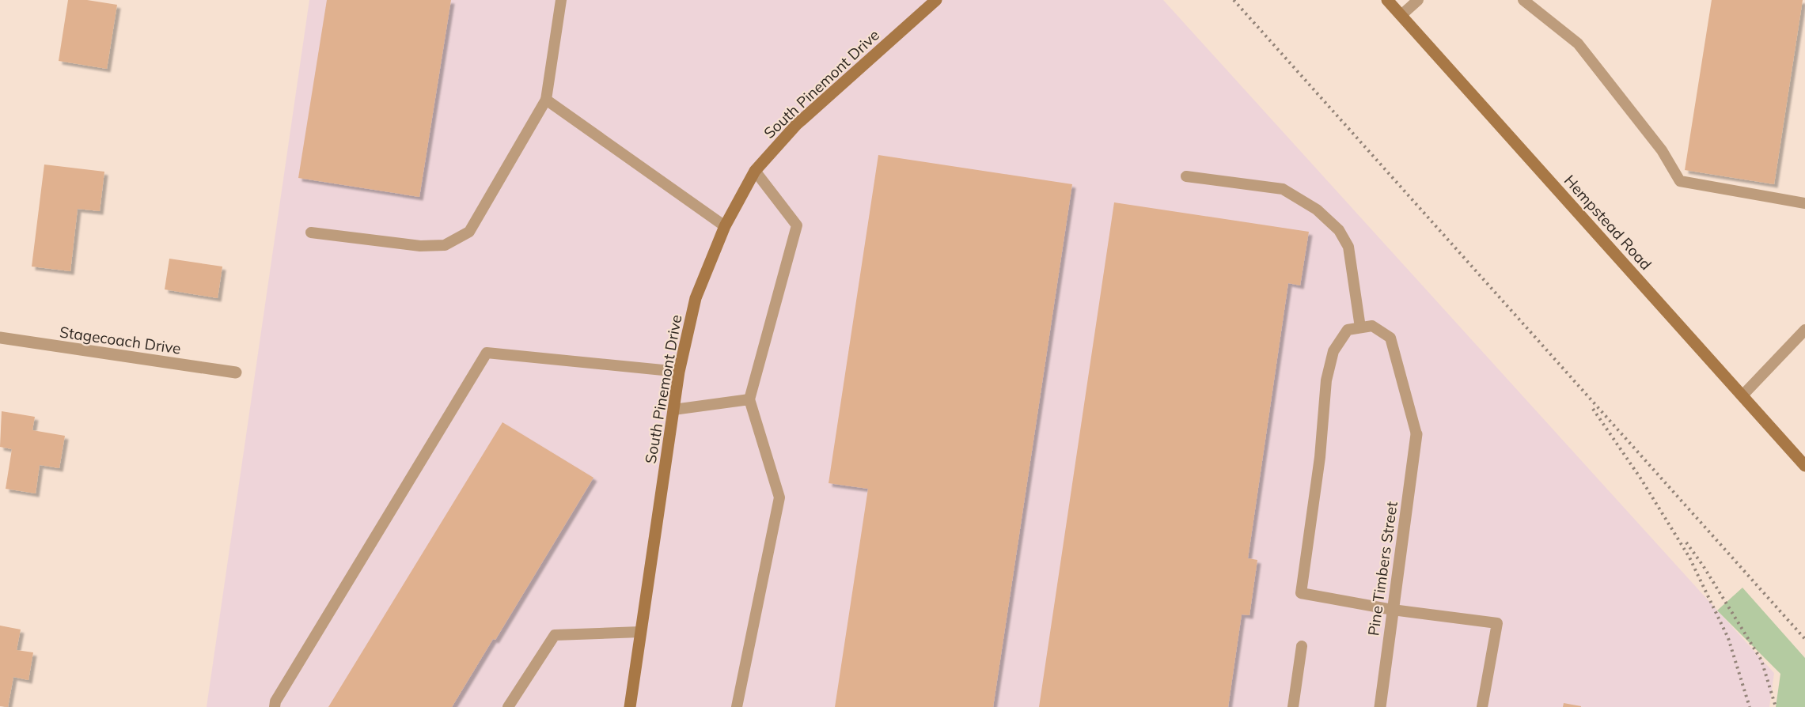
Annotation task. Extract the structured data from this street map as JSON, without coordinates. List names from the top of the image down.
{
  "streets": {
    "street": [
      "South Pinemont Drive",
      "Hempstead Road",
      "Stagecoach Drive",
      "Pine Timbers Street"
    ]
  }
}
